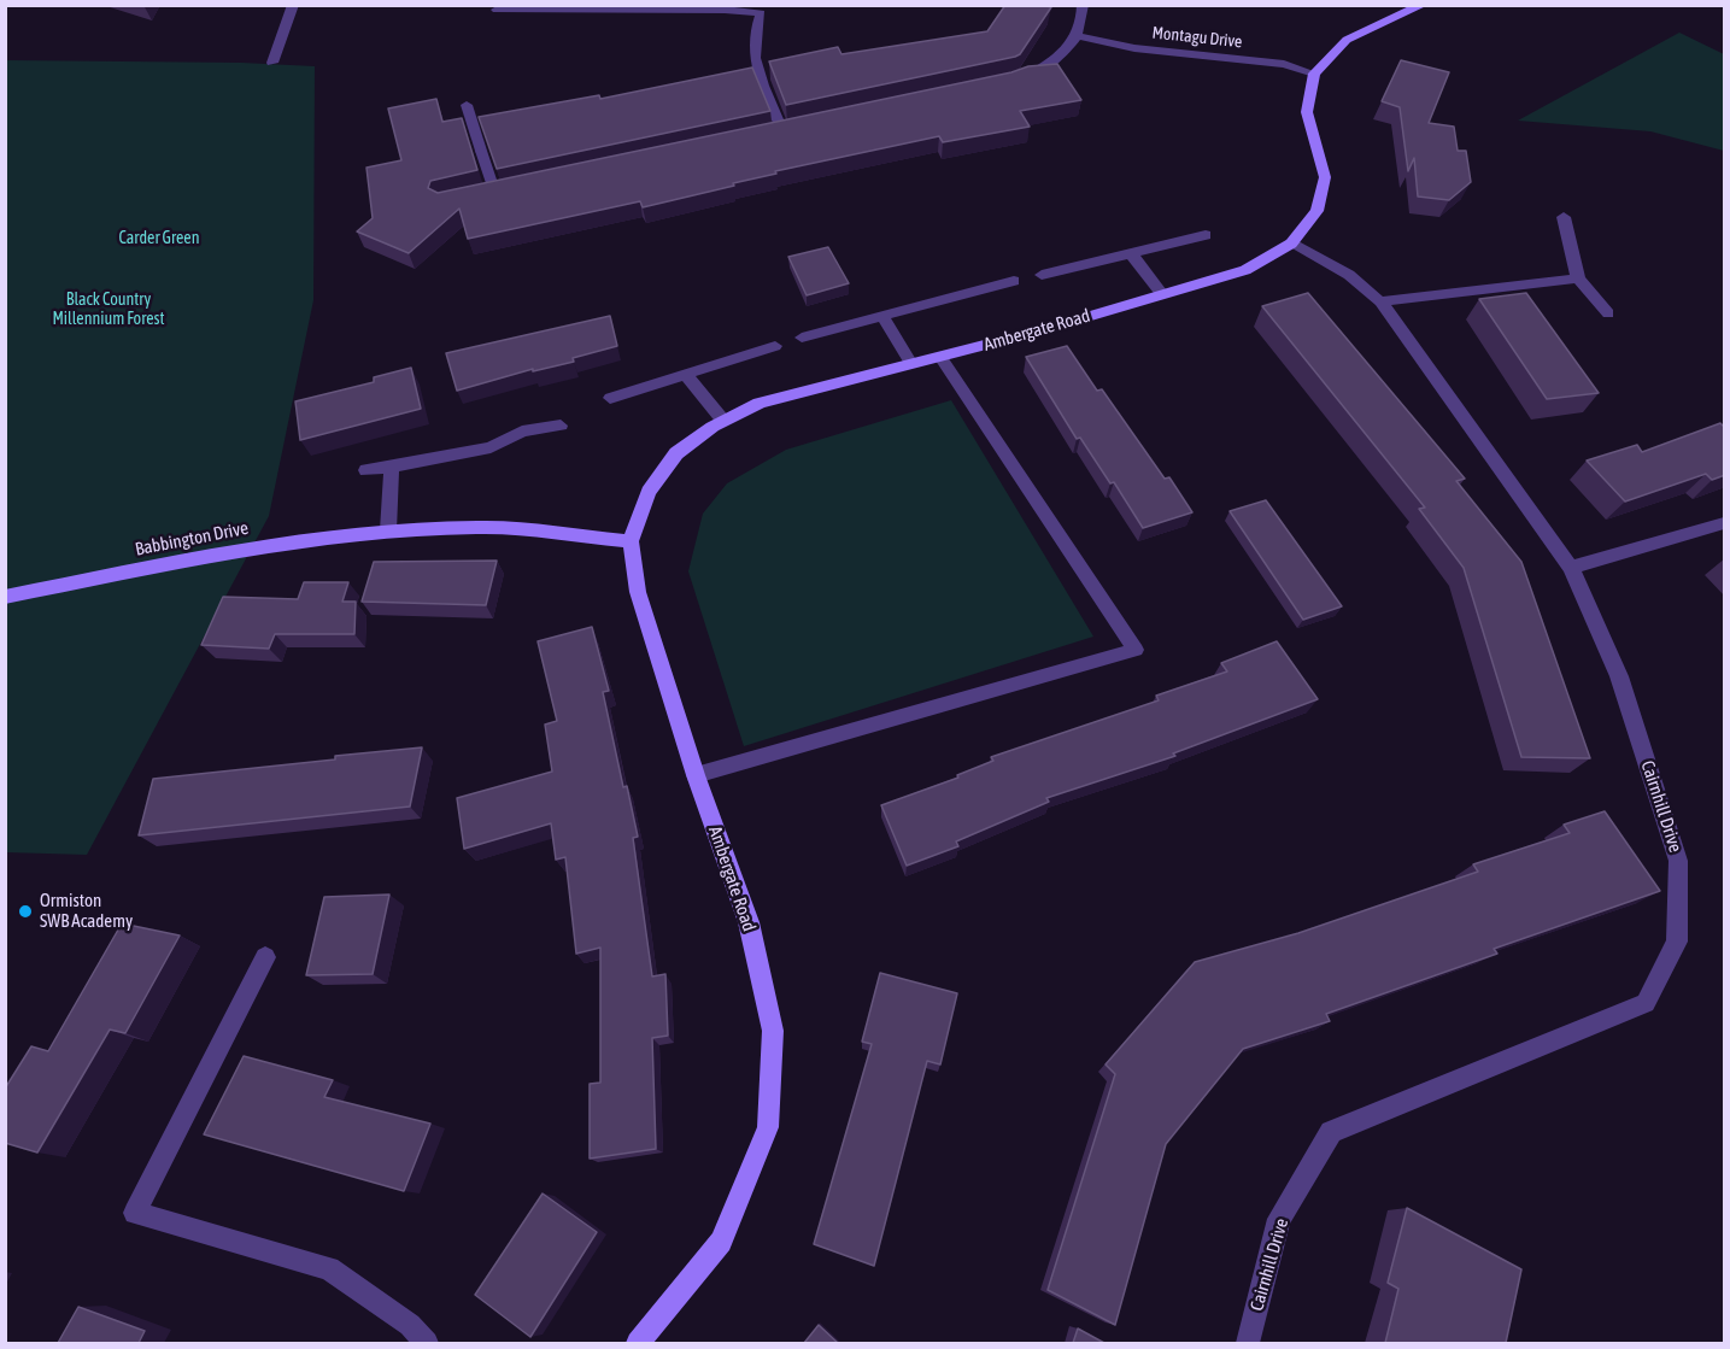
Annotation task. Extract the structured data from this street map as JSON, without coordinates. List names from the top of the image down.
{
  "streets": {
    "street": [
      "Montagu Drive",
      "Ambergate Road",
      "Babbington Drive",
      "Cairnhill Drive"
    ]
  },
  "crossings": [
    ["Montagu Drive", "Ambergate Road"],
    ["Ambergate Road", "Babbington Drive"],
    ["Ambergate Road", "Cairnhill Drive"]
  ],
  "parks": ["Carder Green", "Black Country Millennium Forest"],
  "places": ["Ormiston SWB Academy"]
}
